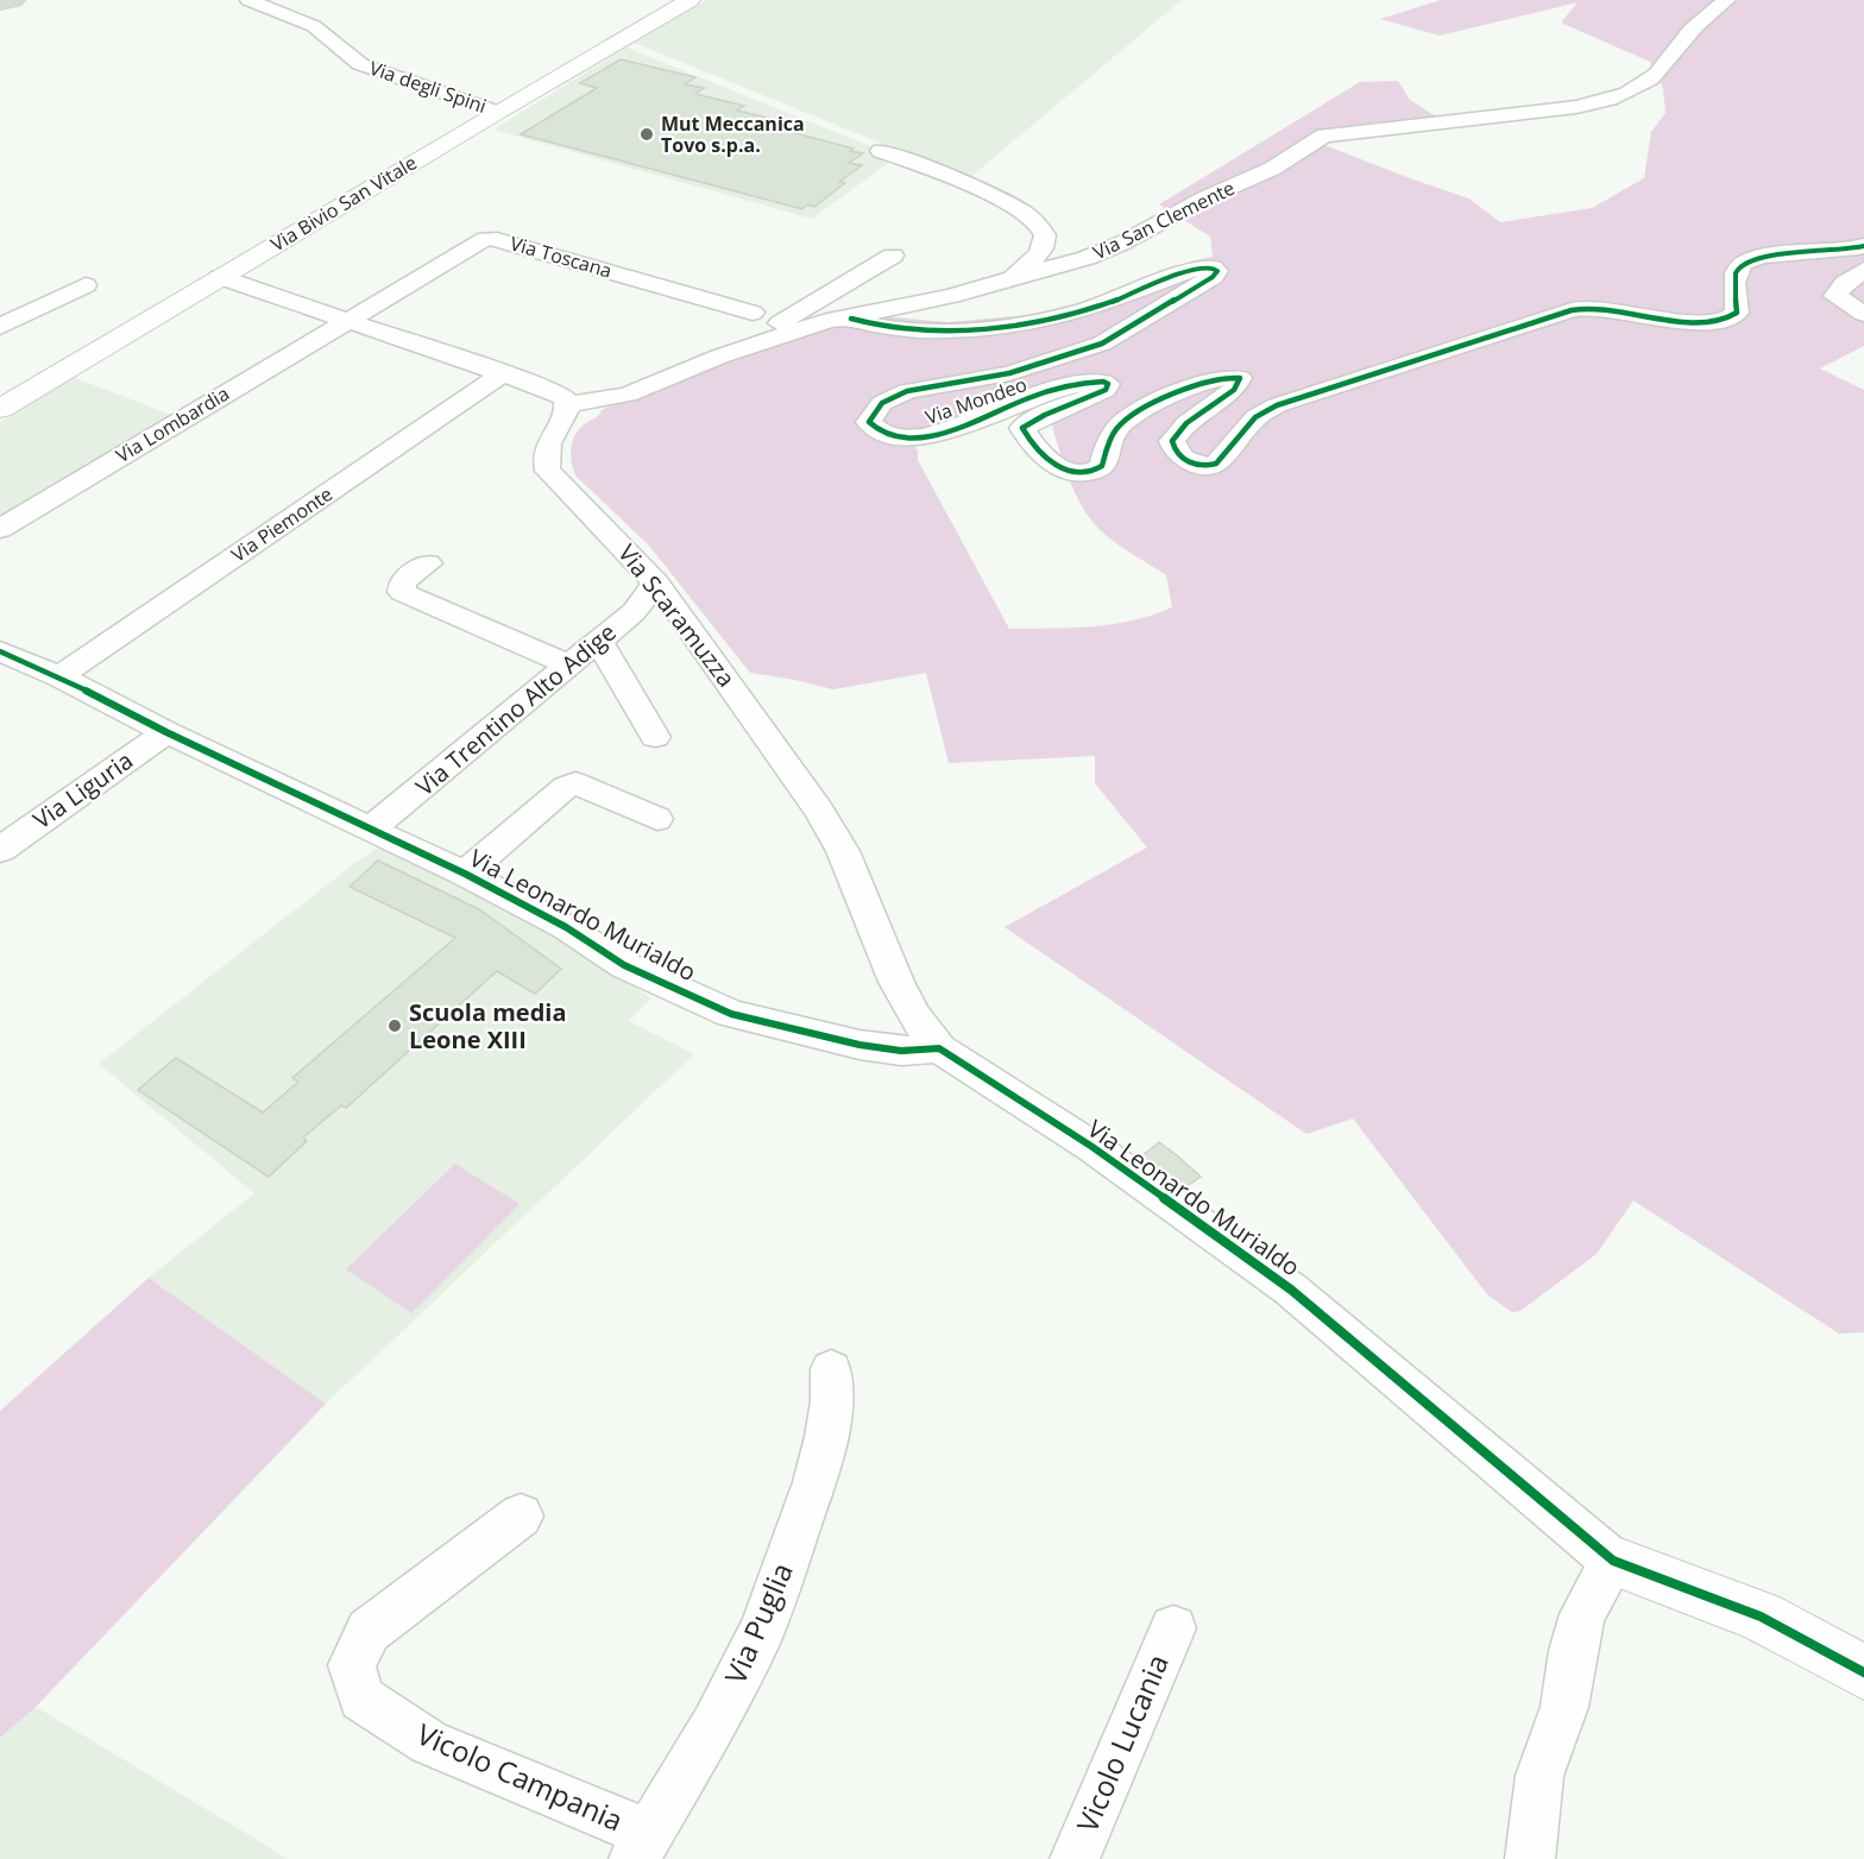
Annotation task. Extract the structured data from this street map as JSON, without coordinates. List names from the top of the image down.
{
  "streets": {
    "main road": ["Via Bivio San Vitale"],
    "street": [
      "Via degli Spini",
      "Via San Clemente",
      "Via Toscana",
      "Via Mondeo",
      "Via Lombardia",
      "Via Piemonte",
      "Via Scaramuzza",
      "Via Trentino Alto Adige",
      "Via Liguria",
      "Via Leonardo Murialdo",
      "Via Puglia",
      "Vicolo Lucania",
      "Vicolo Campania"
    ]
  },
  "crossings": [
    ["Via degli Spini", "Via Bivio San Vitale"],
    ["Via San Clemente", "Via Mondeo"],
    ["Via San Clemente", "Via Scaramuzza"],
    ["Via Toscana", "Via Lombardia"],
    ["Via Piemonte", "Via Leonardo Murialdo"],
    ["Via Scaramuzza", "Via Trentino Alto Adige"],
    ["Via Scaramuzza", "Via Leonardo Murialdo"],
    ["Via Trentino Alto Adige", "Via Leonardo Murialdo"],
    ["Via Liguria", "Via Leonardo Murialdo"],
    ["Via Puglia", "Vicolo Campania"]
  ],
  "places": ["Mut Meccanica Tovo s.p.a.", "Scuola media Leone XIII"]
}
